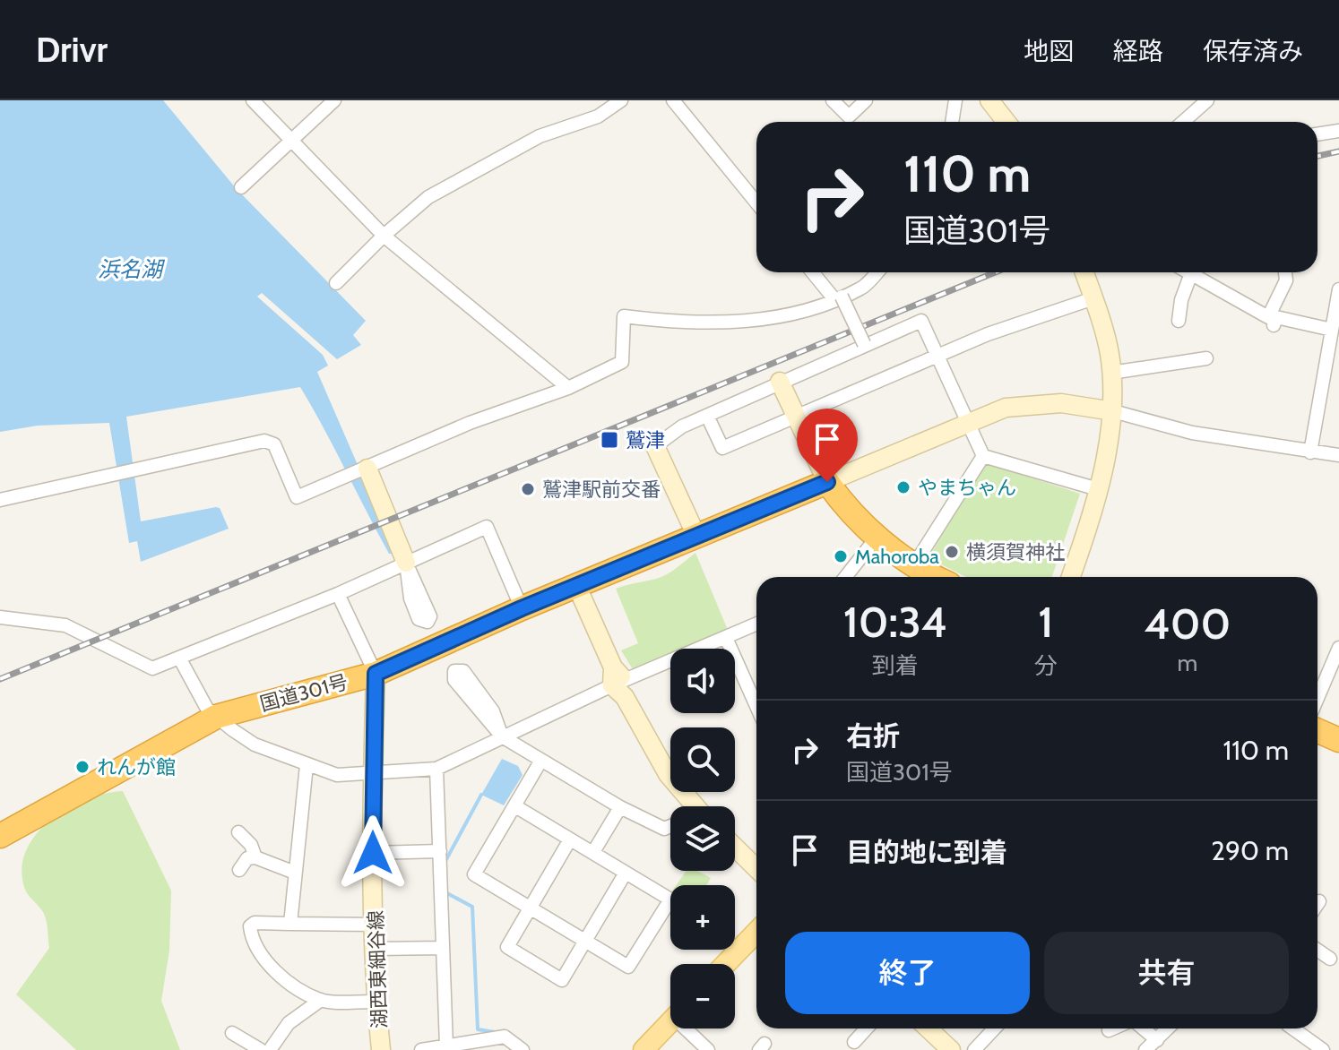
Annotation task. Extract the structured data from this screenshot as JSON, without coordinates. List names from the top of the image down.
{
  "streets": {
    "highway": ["国道301号"],
    "street": ["湖西東細谷線"]
  },
  "crossings": [
    ["国道301号", "湖西東細谷線"]
  ],
  "water": ["浜名湖"],
  "places": {
    "transit": ["鷲津"],
    "other": [
      "やまちゃん",
      "鷲津駅前交番",
      "横須賀神社",
      "Mahoroba",
      "れんが館"
    ]
  },
  "page": {
    "header": "Drivr",
    "nav": ["地図", "経路", "保存済み"],
    "turn": ["110 m", "国道301号"],
    "eta": [
      "10:34",
      "到着",
      "1",
      "分",
      "400",
      "m"
    ],
    "map_buttons": ["+", "−"],
    "list": [
      {
        "name": "右折",
        "note": "国道301号",
        "value": "110 m"
      },
      {
        "name": "目的地に到着",
        "value": "290 m"
      }
    ],
    "buttons": ["終了", "共有"]
  }
}
